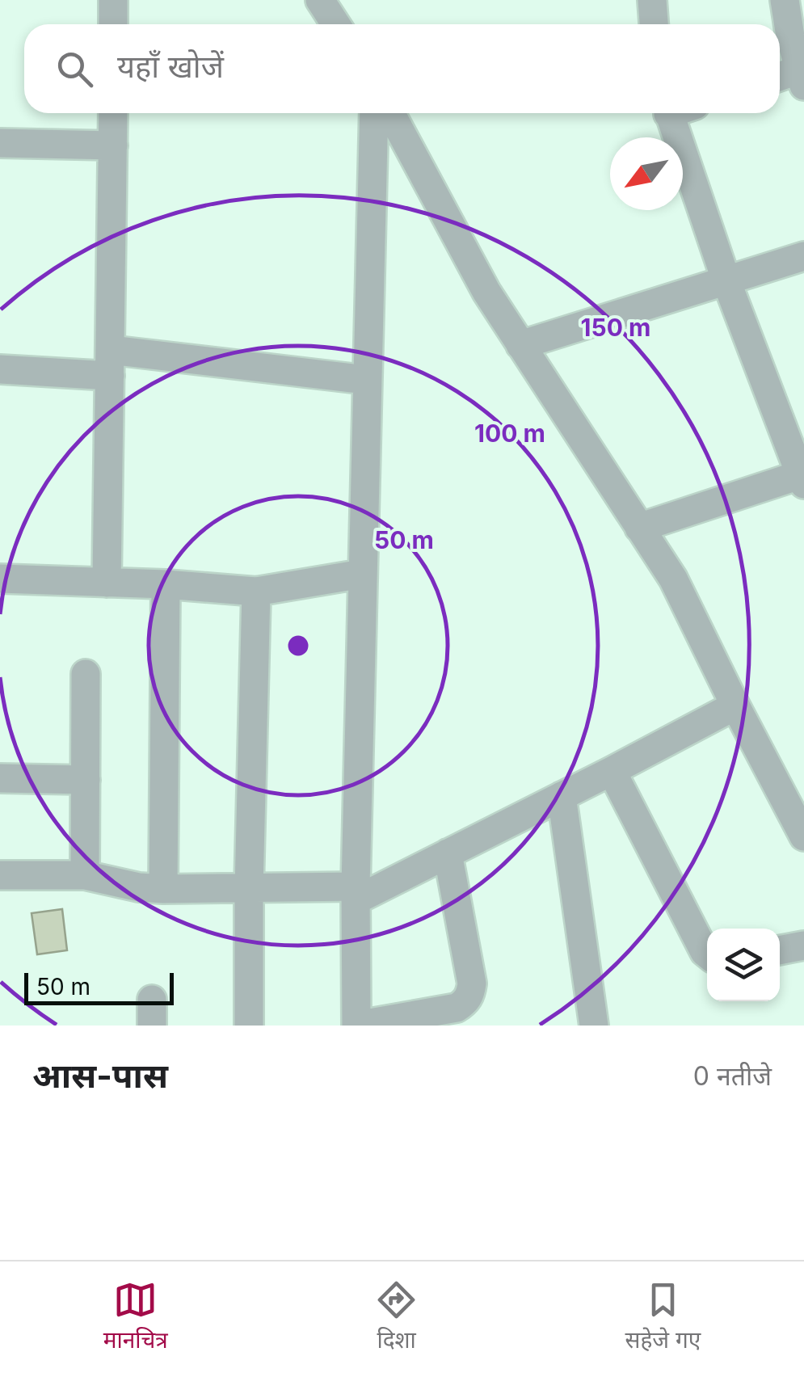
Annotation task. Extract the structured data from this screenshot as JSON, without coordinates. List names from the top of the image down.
{
  "scale_bar": "50 m",
  "north": "bottom left",
  "page": {
    "search": "यहाँ खोजें",
    "scale": "50 m",
    "heading": ["आस-पास", "0 नतीजे"],
    "nav": ["मानचित्र", "दिशा", "सहेजे गए"]
  },
  "rings": ["150 m", "100 m", "50 m"]
}
